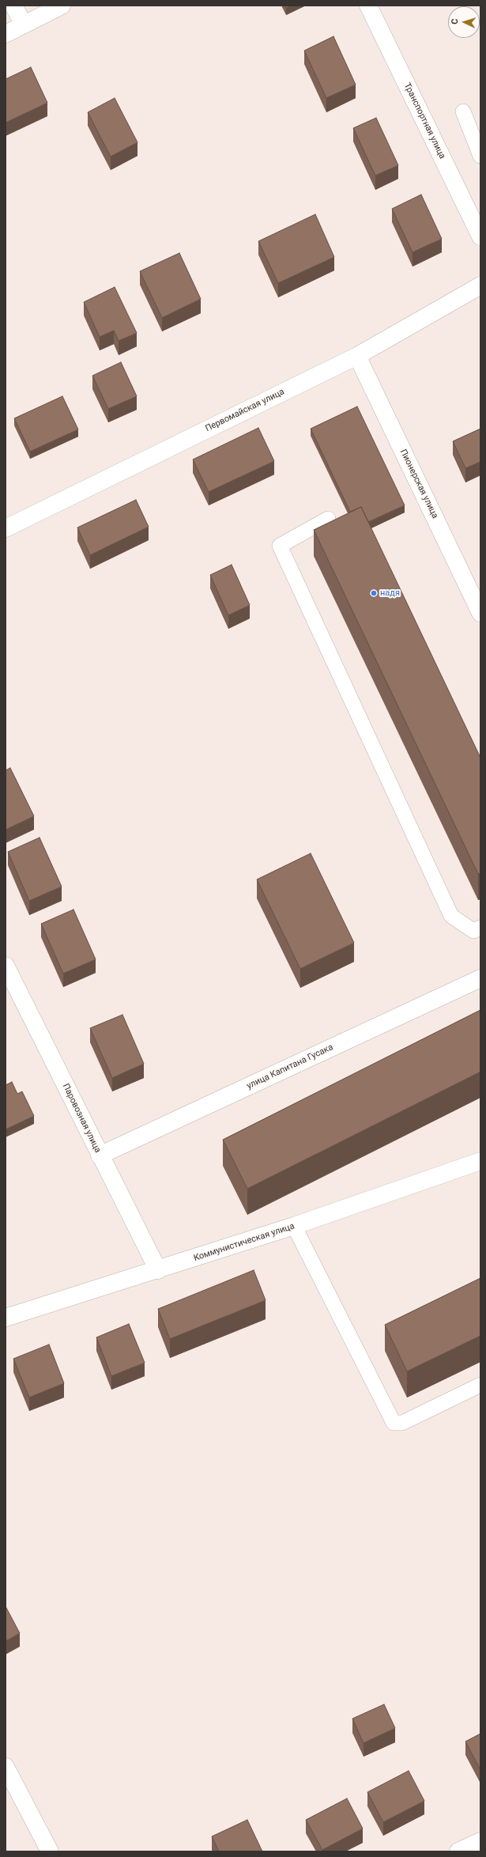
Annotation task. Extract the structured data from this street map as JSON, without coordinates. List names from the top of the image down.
{
  "streets": {
    "street": [
      "Транспортная улица",
      "Первомайская улица",
      "Пионерская улица",
      "улица Капитана Гусака",
      "Паровозная улица",
      "Коммунистическая улица"
    ]
  },
  "crossings": [
    ["Первомайская улица", "Пионерская улица"],
    ["улица Капитана Гусака", "Паровозная улица"],
    ["Паровозная улица", "Коммунистическая улица"]
  ],
  "places": ["надя"],
  "north": "left"
}
